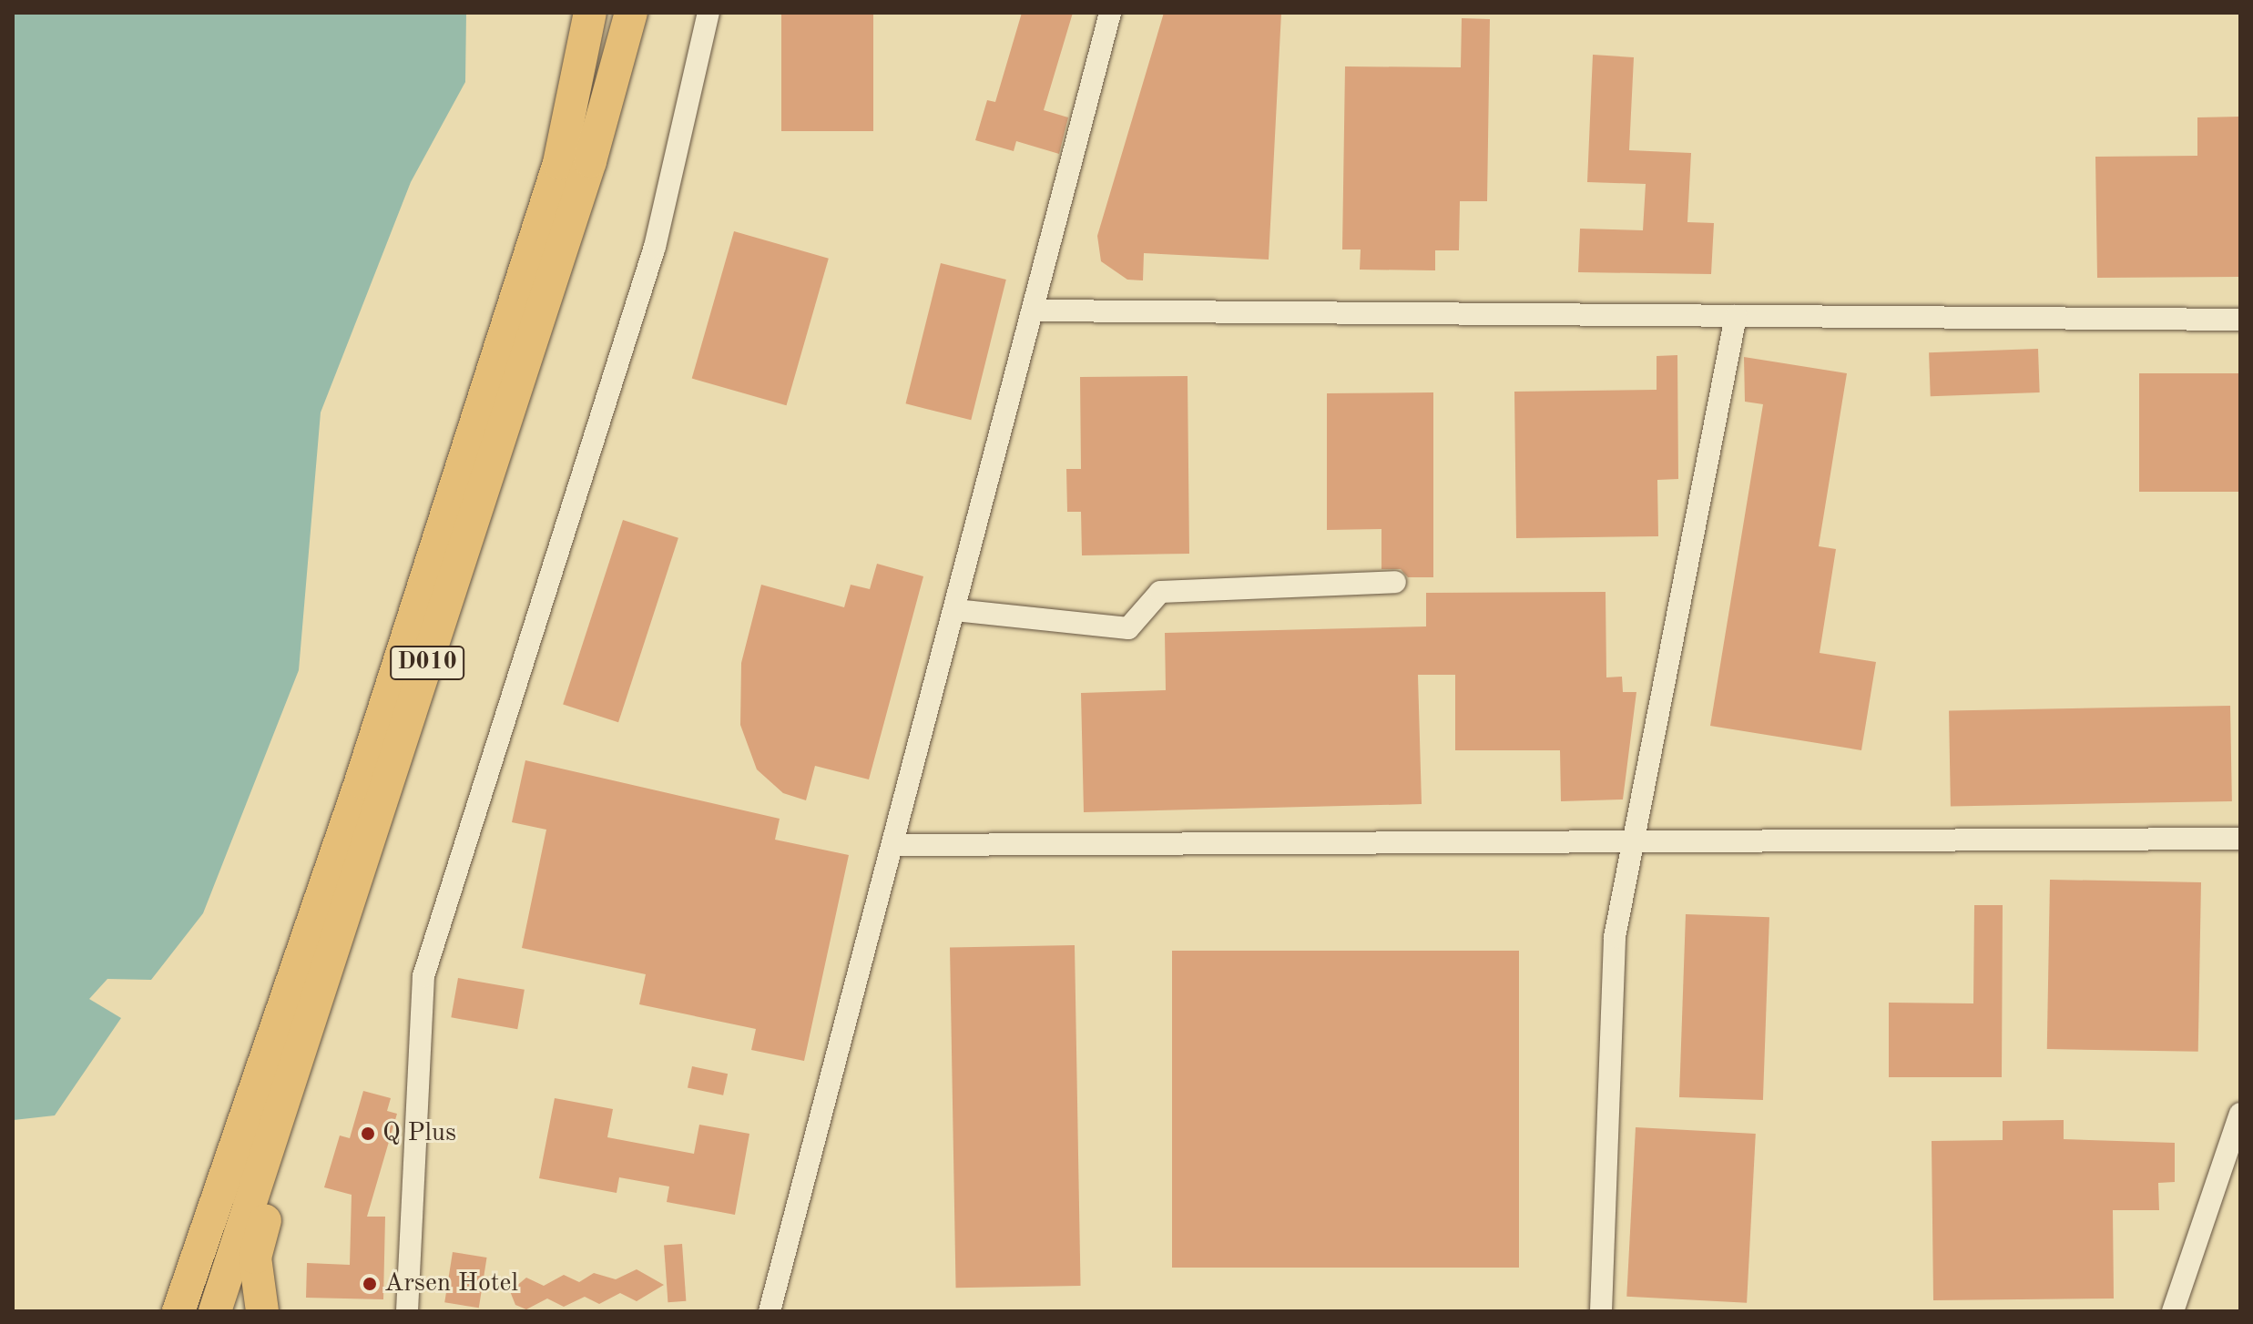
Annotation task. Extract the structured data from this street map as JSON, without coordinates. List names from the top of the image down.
{
  "streets": {
    "highway": ["D010"]
  },
  "places": ["Q Plus", "Arsen Hotel"]
}
